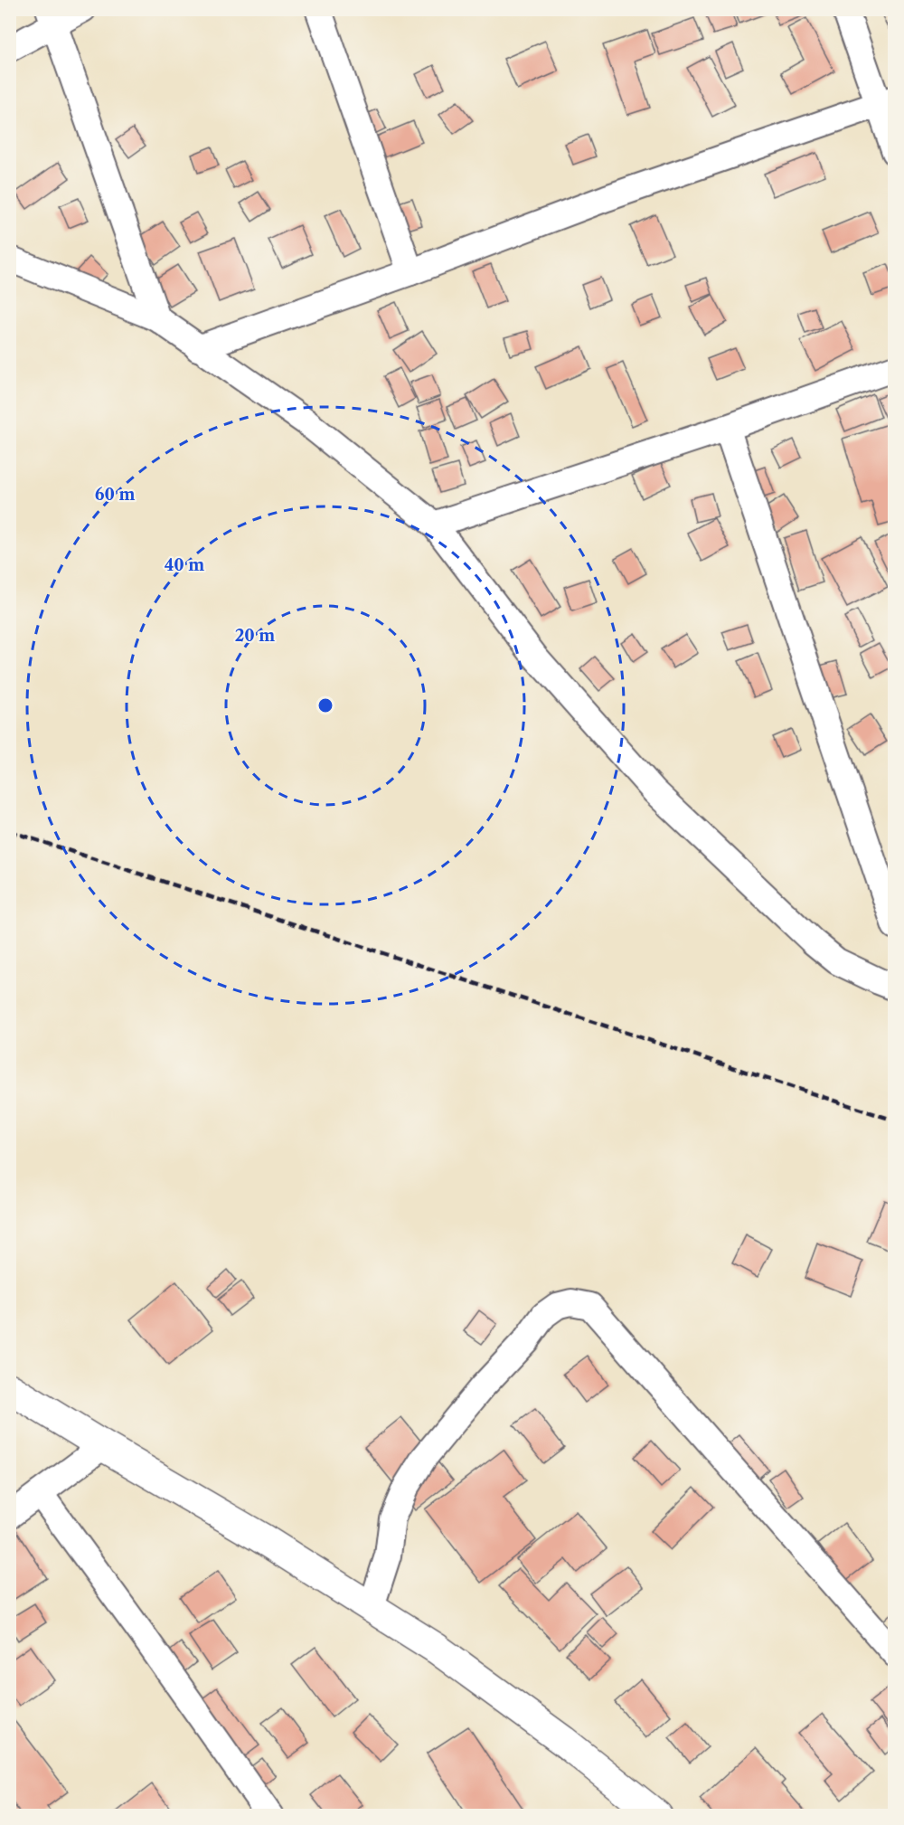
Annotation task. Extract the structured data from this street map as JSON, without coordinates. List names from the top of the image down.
{
  "rings": ["60 m", "40 m", "20 m"]
}
